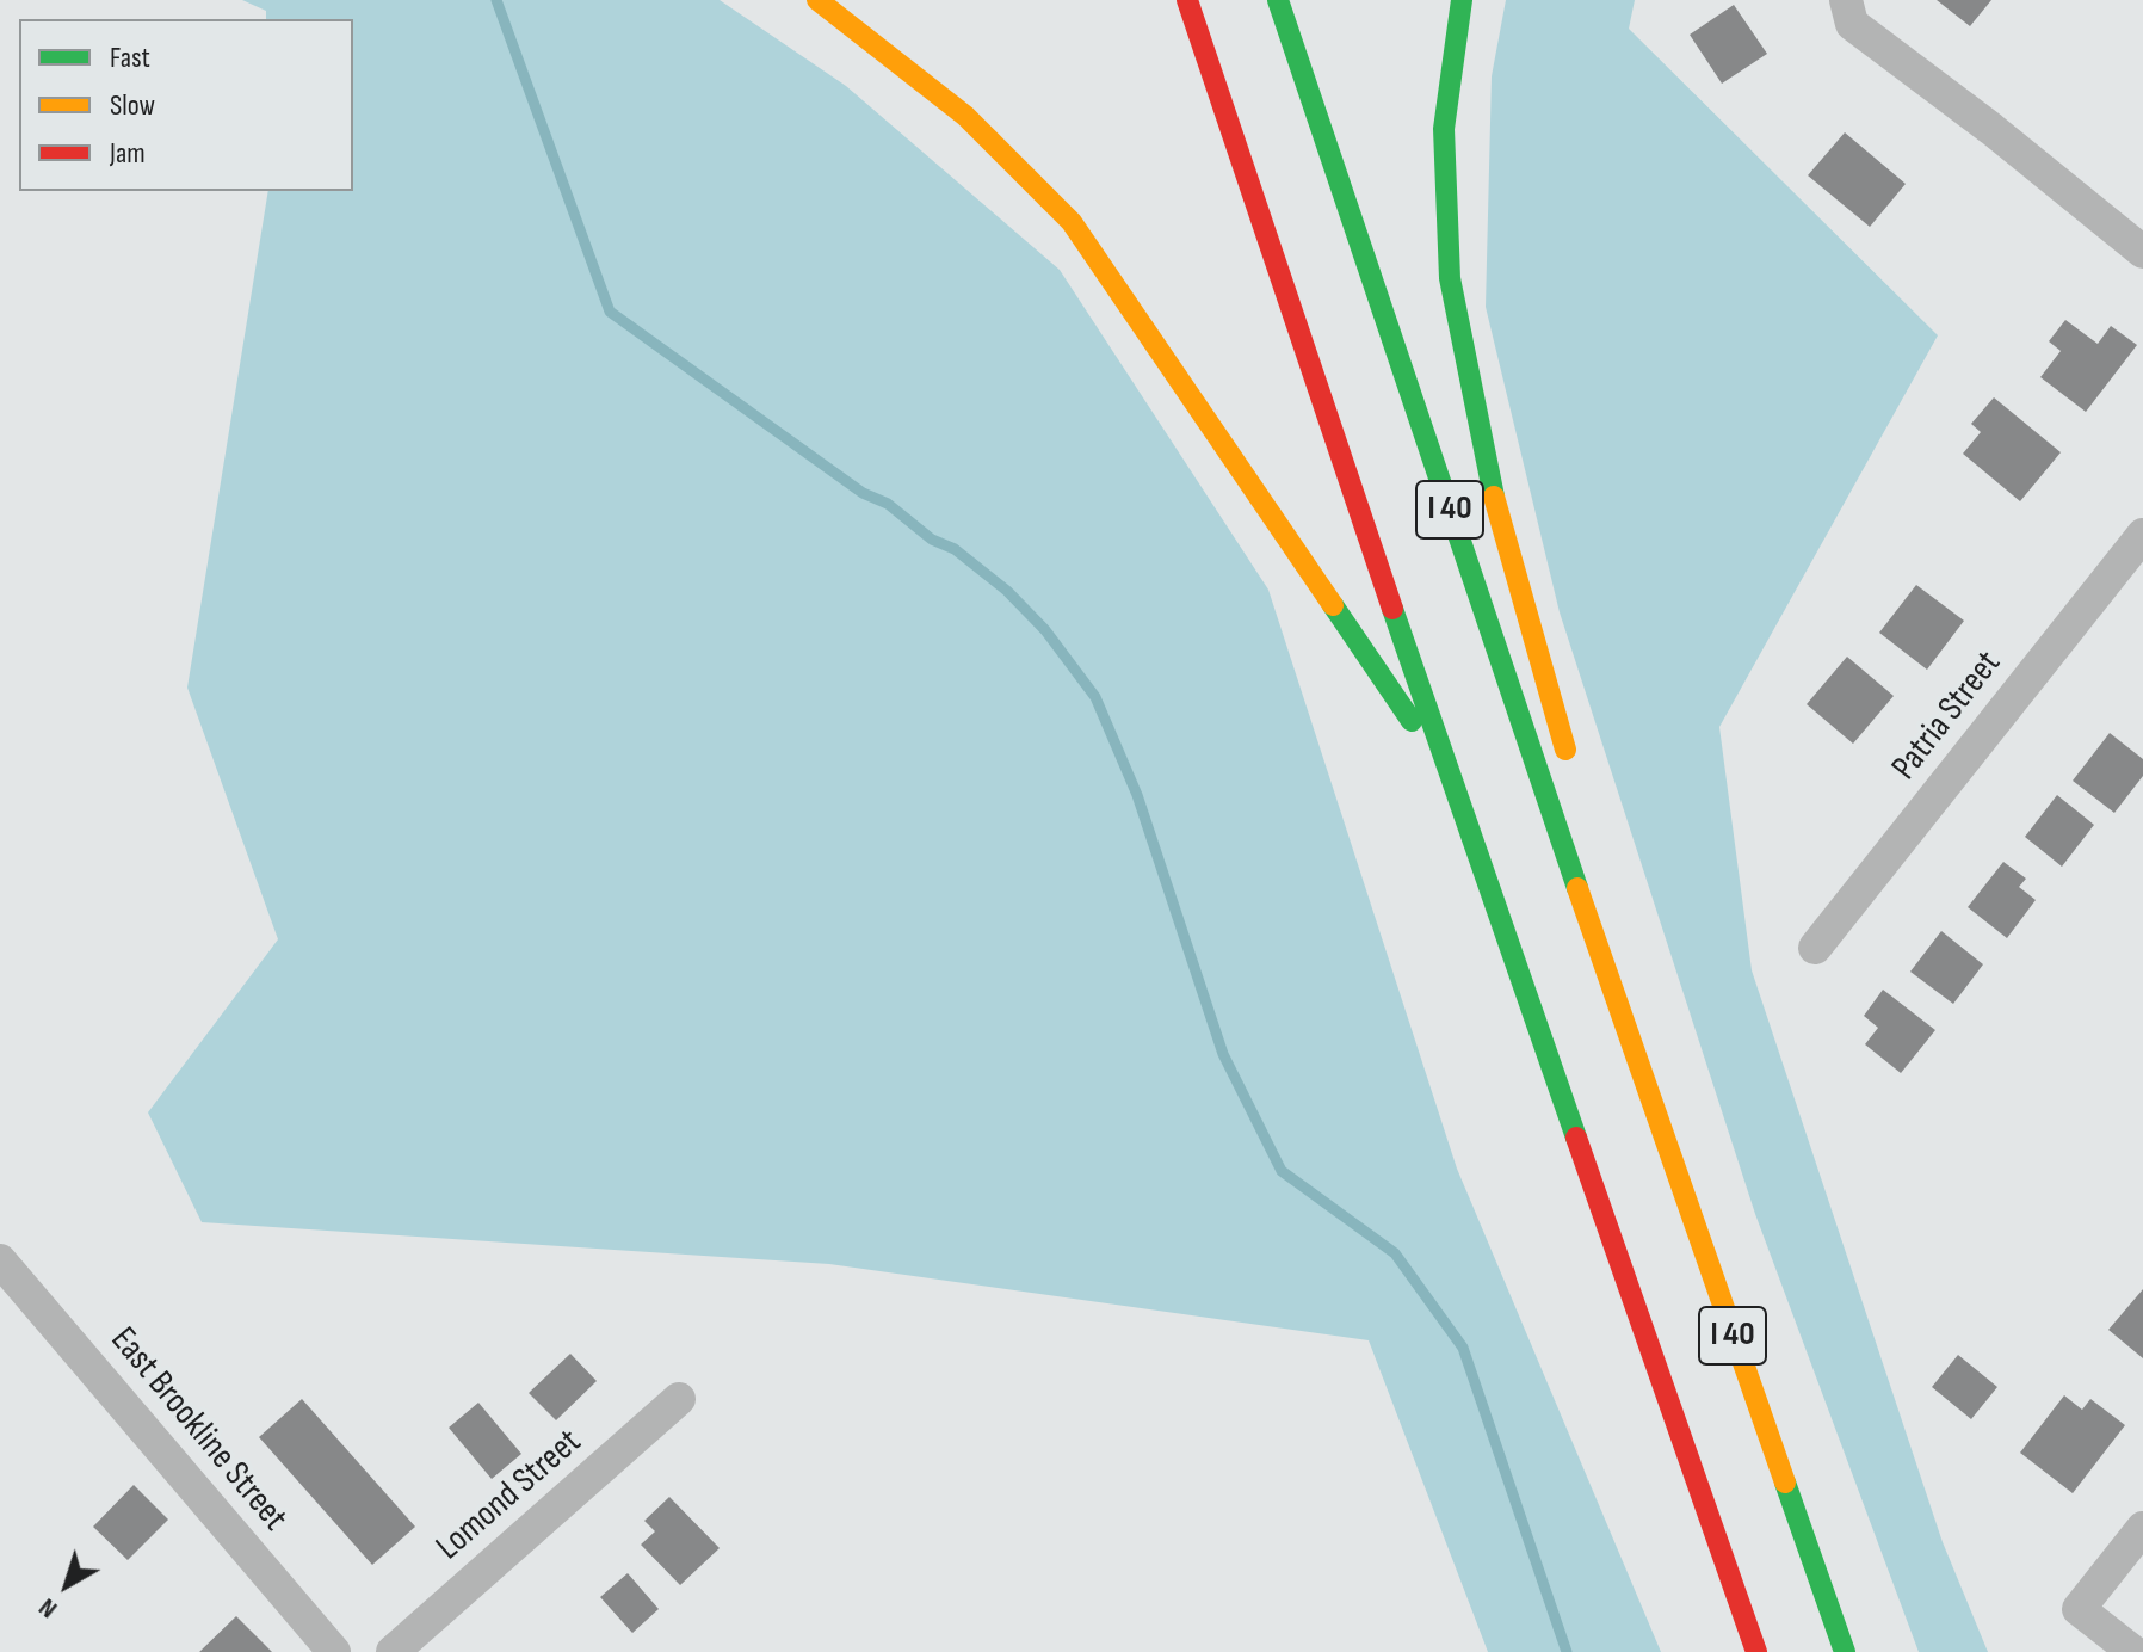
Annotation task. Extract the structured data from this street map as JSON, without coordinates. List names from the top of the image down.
{
  "streets": {
    "highway": ["I 40"],
    "street": ["Patria Street", "East Brookline Street", "Lomond Street"]
  },
  "legend": ["Fast", "Slow", "Jam"],
  "north": "bottom left"
}
